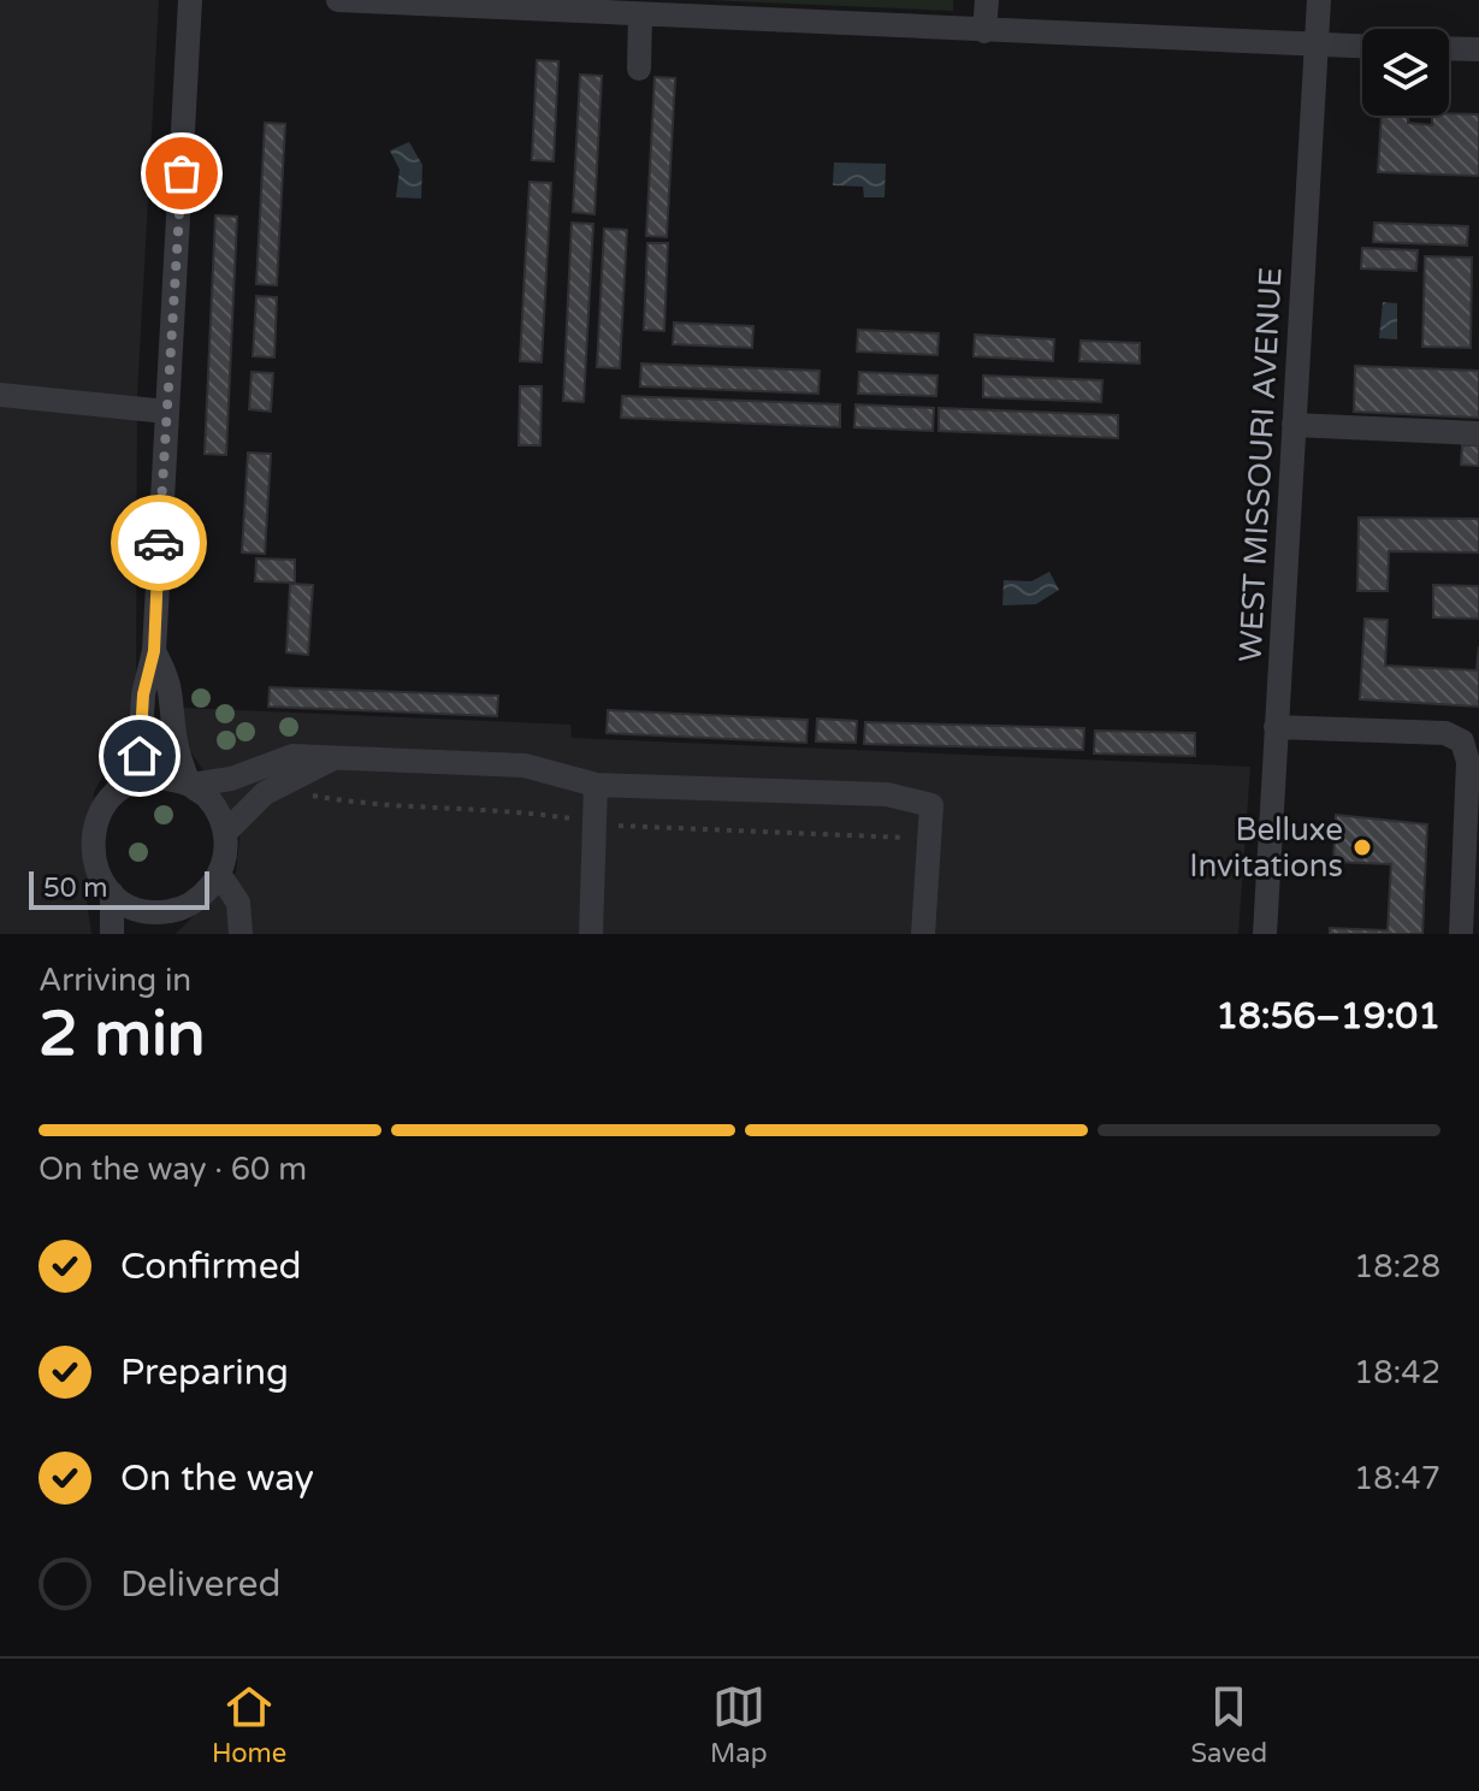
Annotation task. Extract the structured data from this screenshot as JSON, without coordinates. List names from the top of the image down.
{
  "streets": {
    "street": ["WEST MISSOURI AVENUE"]
  },
  "places": ["Belluxe Invitations"],
  "scale_bar": "50 m",
  "page": {
    "scale": "50 m",
    "heading": ["2 min", "Arriving in", "18:56–19:01"],
    "bar": "On the way · 60 m",
    "list": [
      ["Confirmed", "18:28"],
      ["Preparing", "18:42"],
      ["On the way", "18:47"],
      "Delivered"
    ],
    "tabs": ["Home", "Map", "Saved"]
  }
}
